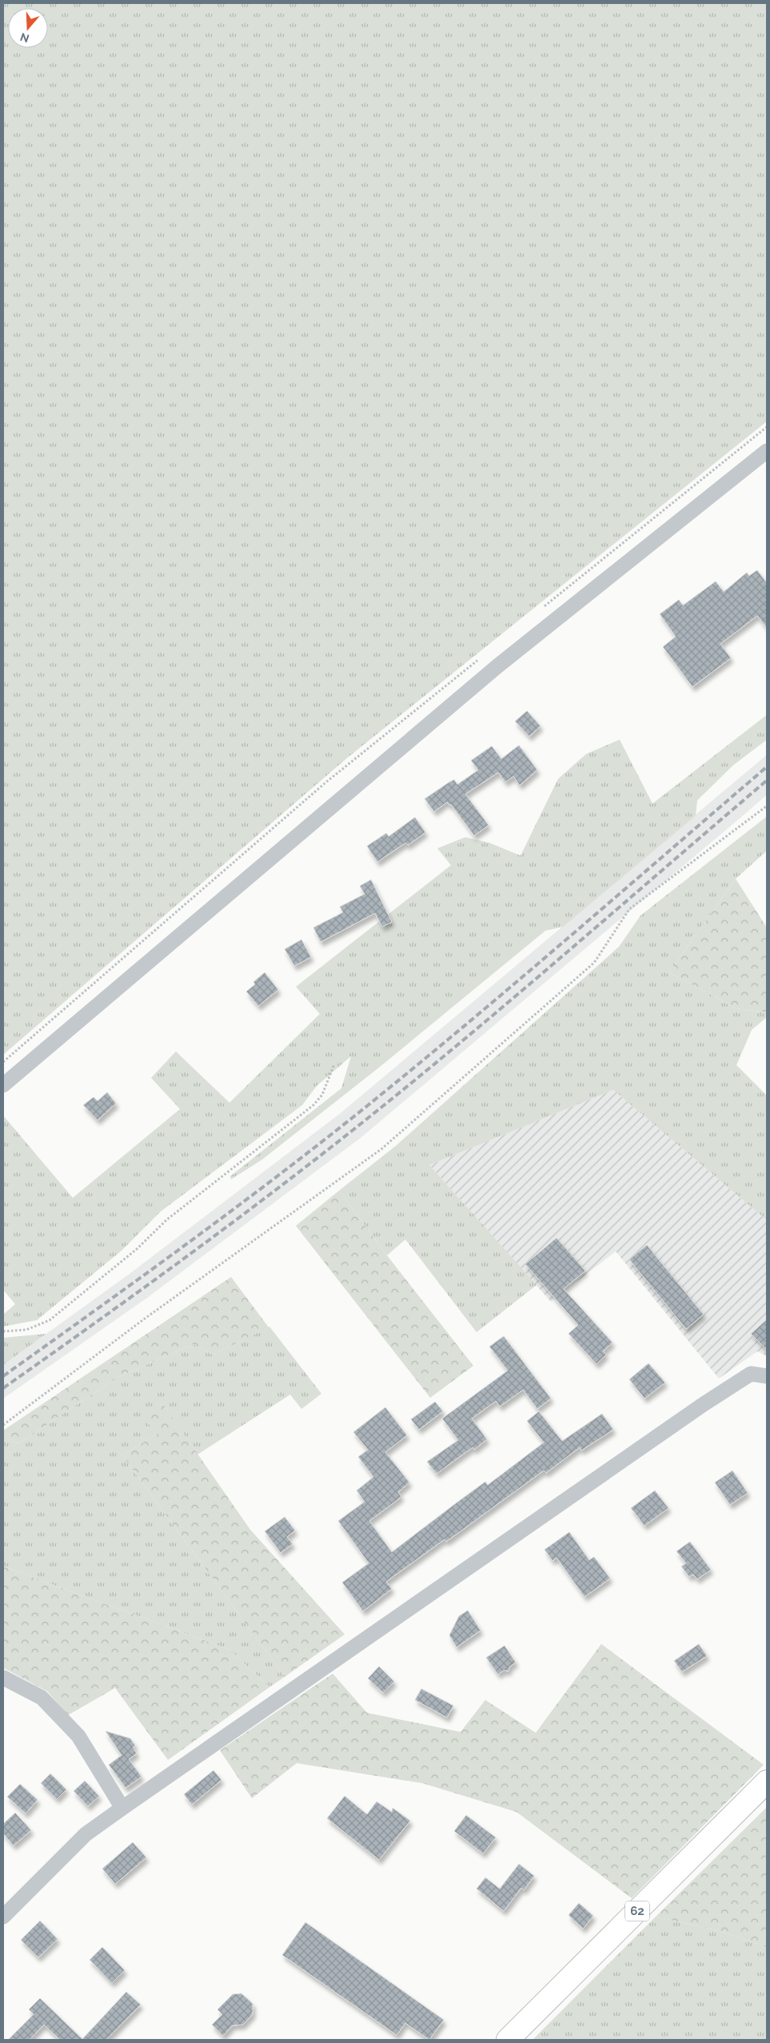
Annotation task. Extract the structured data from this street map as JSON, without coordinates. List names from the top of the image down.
{
  "streets": {
    "main road": ["62"]
  },
  "north": "bottom"
}
